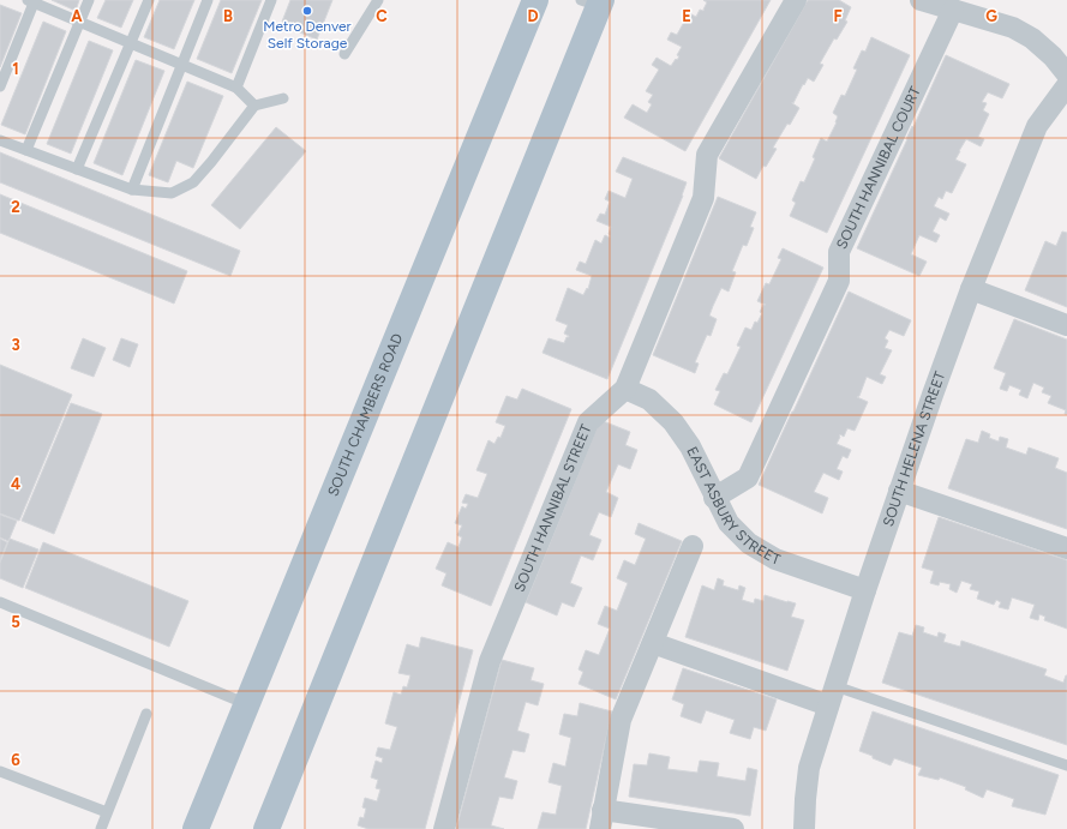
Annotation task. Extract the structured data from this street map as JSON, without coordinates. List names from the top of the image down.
{
  "streets": {
    "main road": ["SOUTH CHAMBERS ROAD"],
    "street": [
      "SOUTH HANNIBAL COURT",
      "SOUTH HELENA STREET",
      "EAST ASBURY STREET",
      "SOUTH HANNIBAL STREET"
    ]
  },
  "crossings": [
    ["SOUTH HANNIBAL COURT", "EAST ASBURY STREET"],
    ["SOUTH HELENA STREET", "EAST ASBURY STREET"],
    ["EAST ASBURY STREET", "SOUTH HANNIBAL STREET"]
  ],
  "places": ["Metro Denver Self Storage"],
  "grid": {
    "columns": [
      "A",
      "B",
      "C",
      "D",
      "E",
      "F",
      "G"
    ],
    "rows": [
      "1",
      "2",
      "3",
      "4",
      "5",
      "6"
    ]
  }
}
